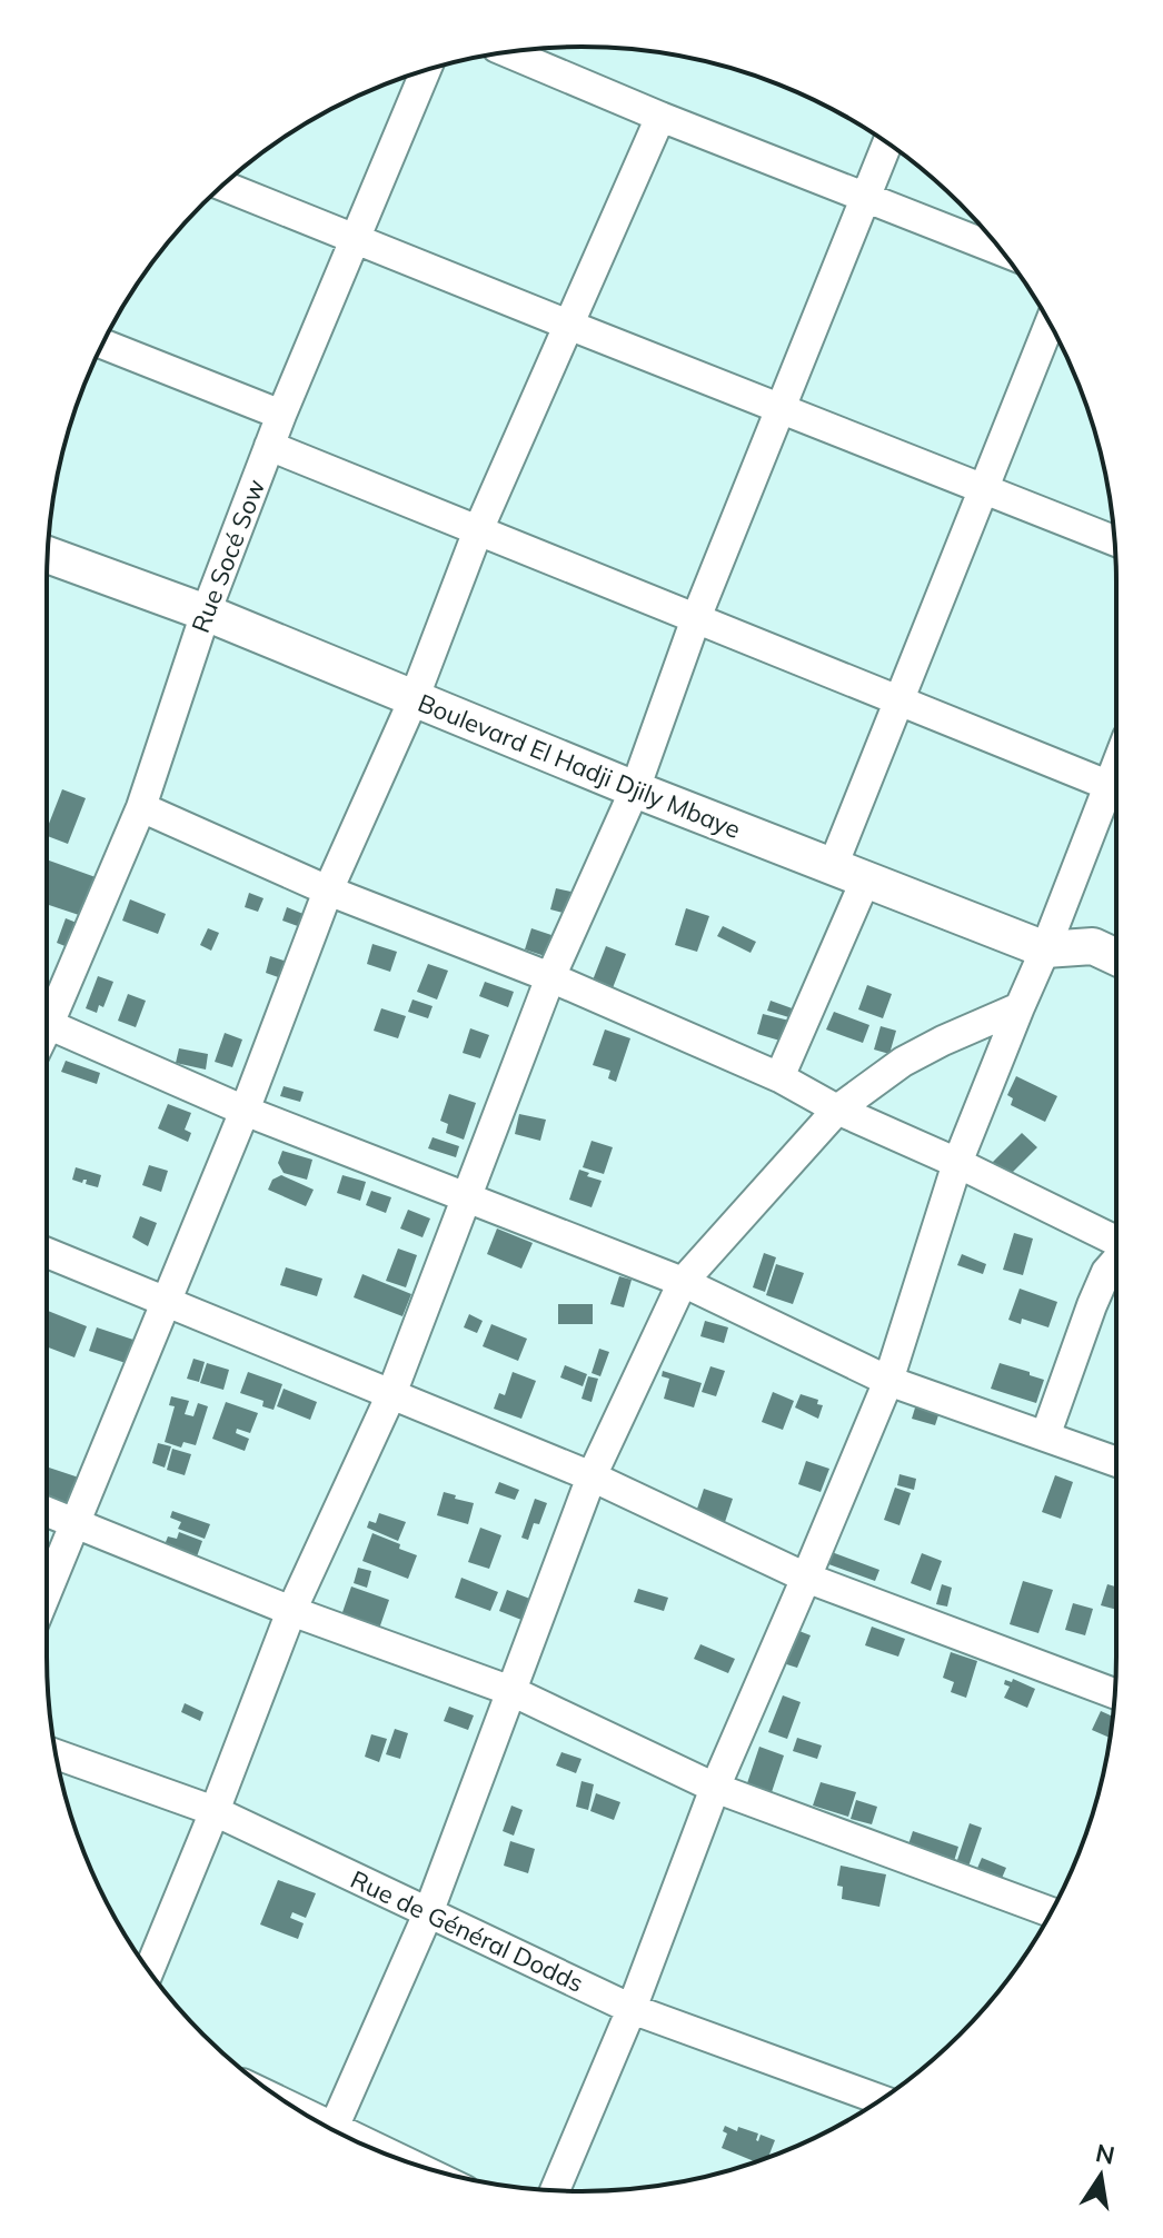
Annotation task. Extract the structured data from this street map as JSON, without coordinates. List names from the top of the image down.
{
  "streets": {
    "main road": ["Boulevard El Hadji Djily Mbaye"],
    "street": ["Rue Socé Sow", "Rue de Général Dodds"]
  },
  "crossings": [
    ["Rue Socé Sow", "Boulevard El Hadji Djily Mbaye"]
  ],
  "north": "top"
}
